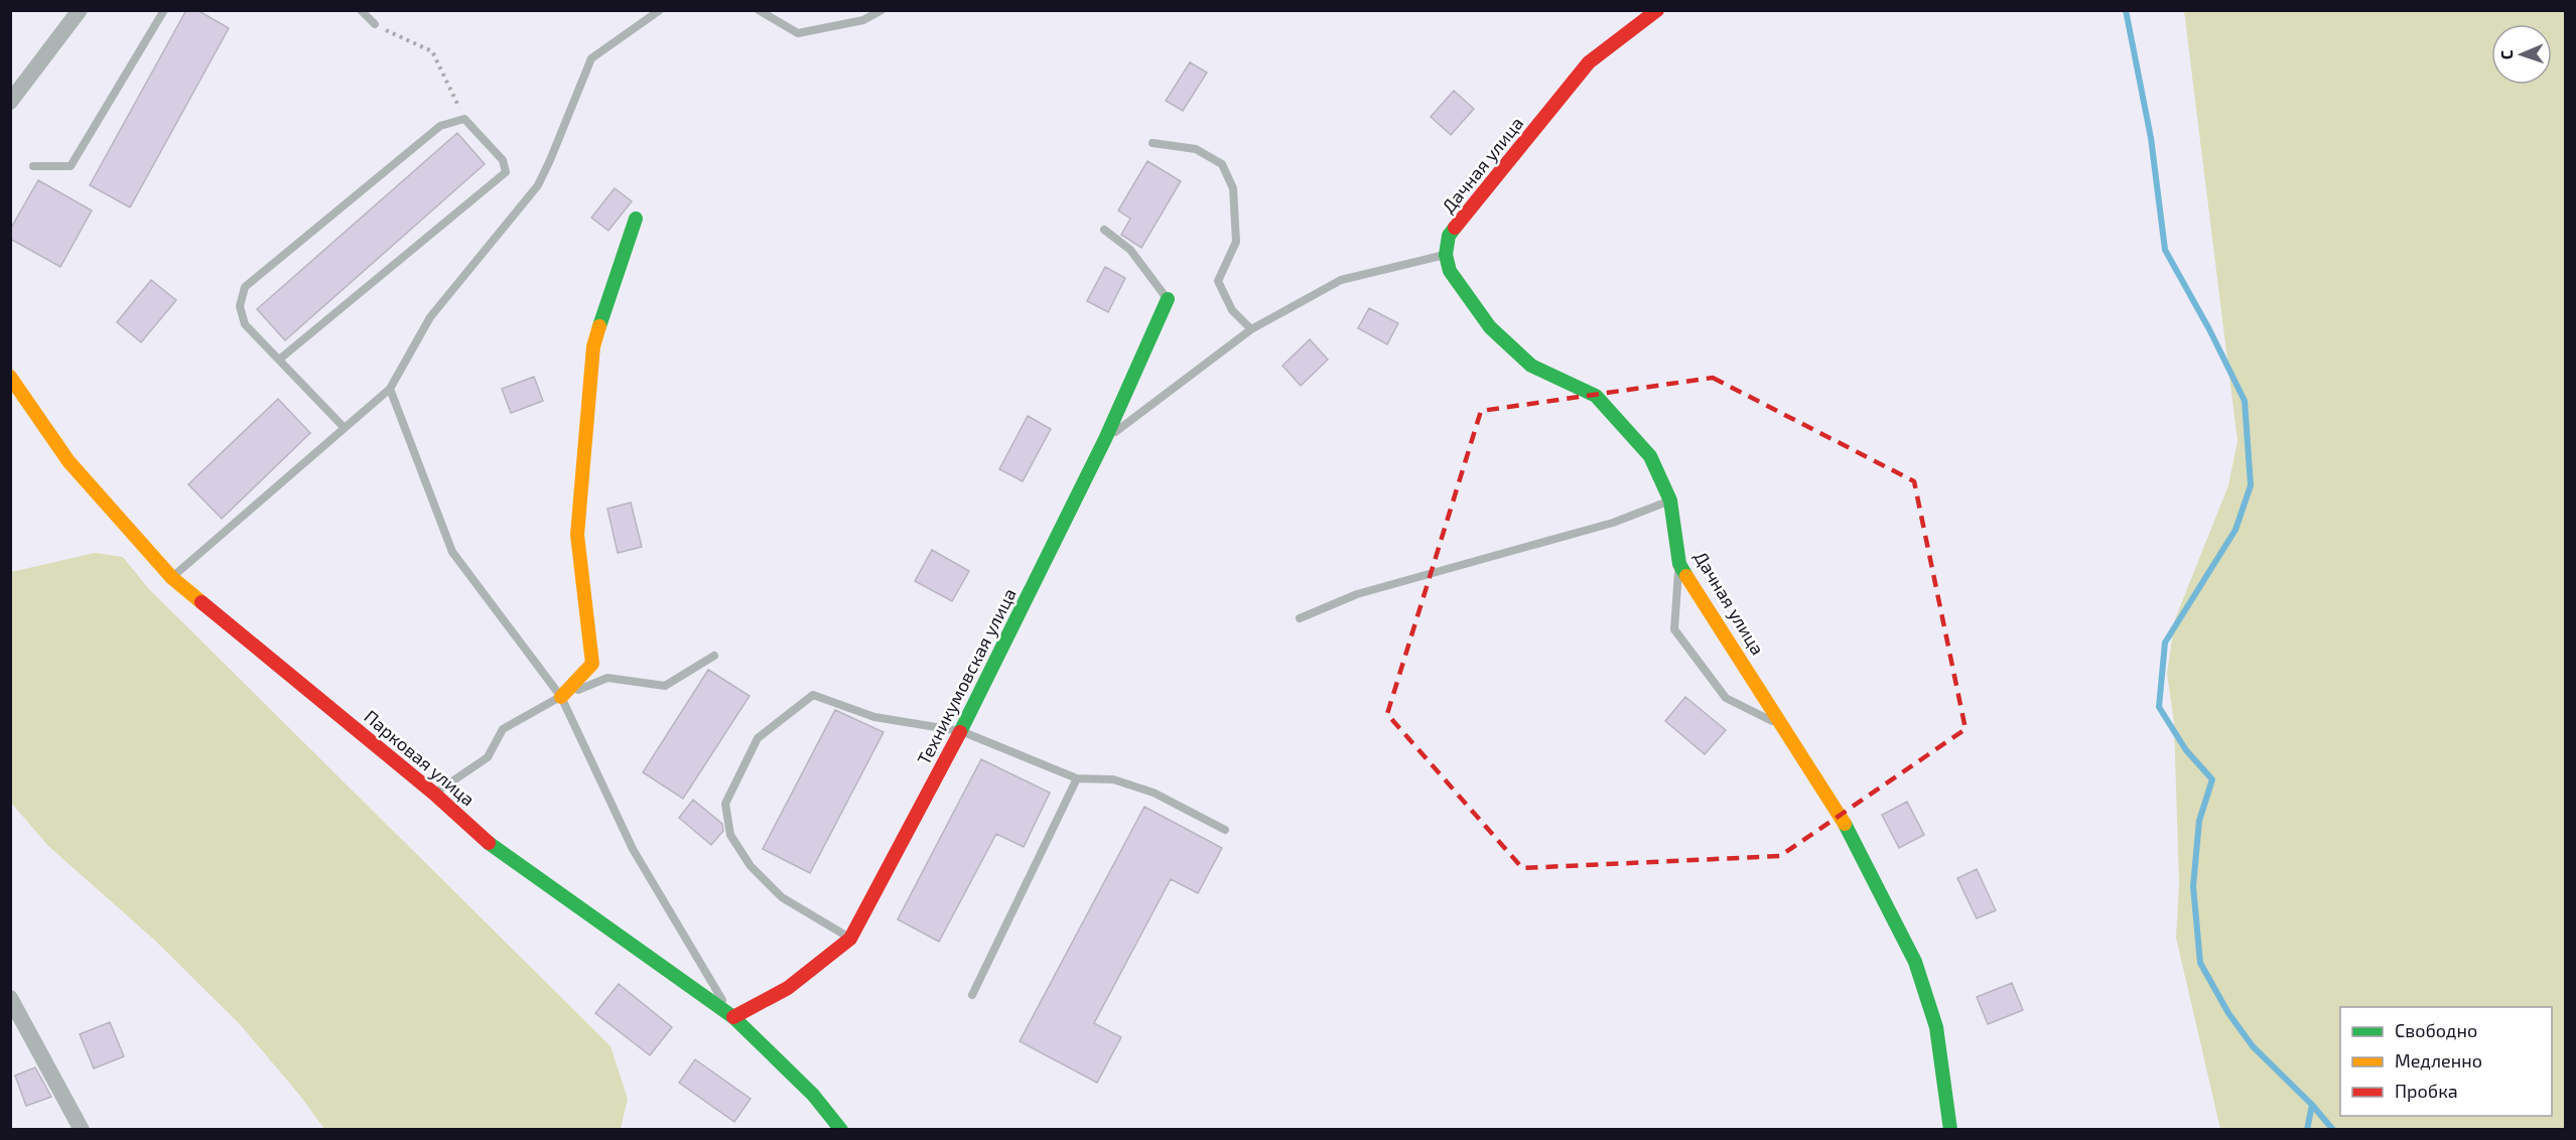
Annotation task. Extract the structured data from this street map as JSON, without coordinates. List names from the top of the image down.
{
  "streets": {
    "street": ["Дачная улица", "Техникумовская улица", "Парковая улица"]
  },
  "crossings": [
    ["Техникумовская улица", "Парковая улица"]
  ],
  "legend": ["Свободно", "Медленно", "Пробка"],
  "north": "left"
}
